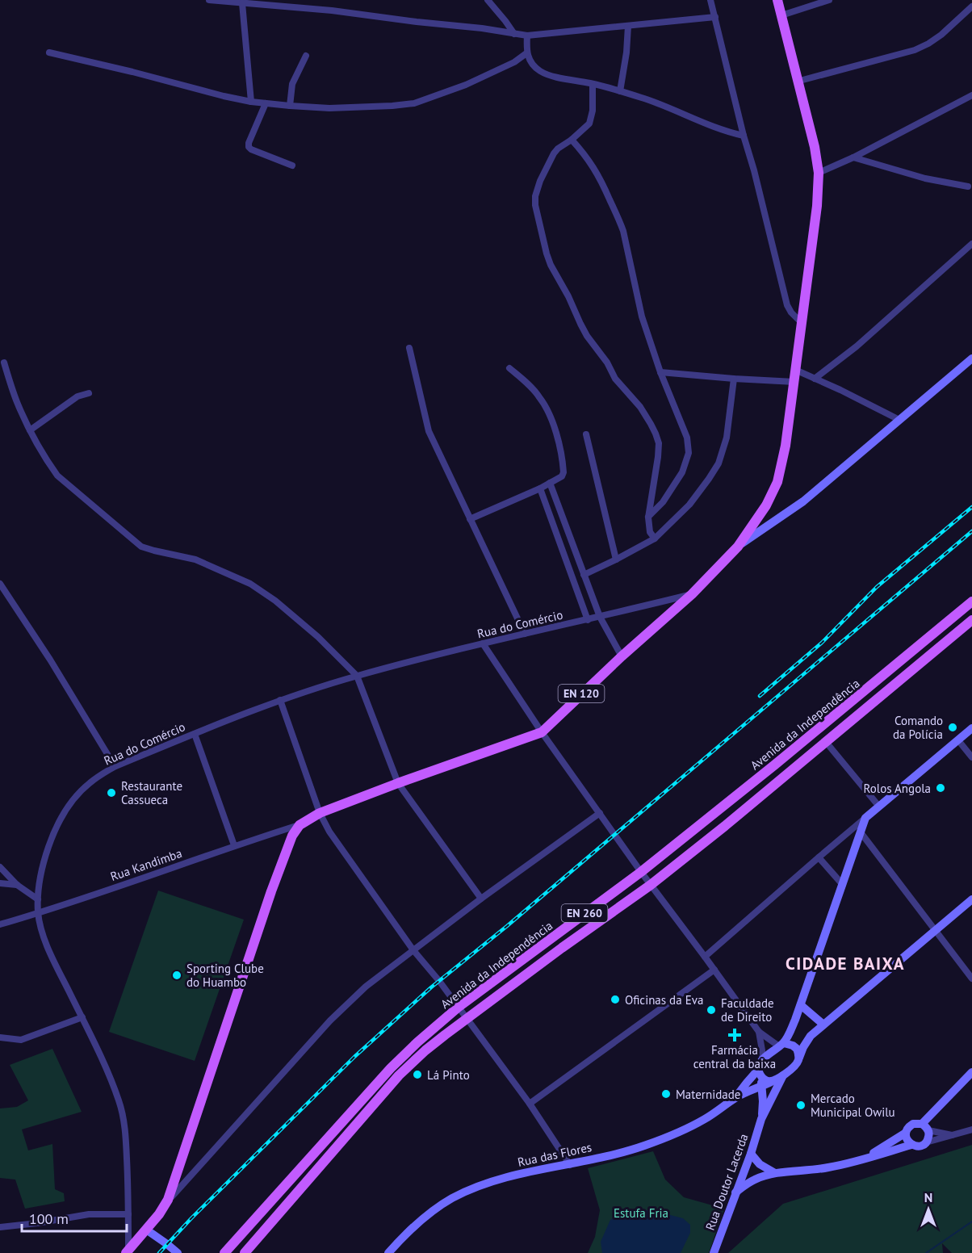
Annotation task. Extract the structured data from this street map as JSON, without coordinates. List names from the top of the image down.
{
  "streets": {
    "main road": ["EN 120", "Avenida da Independência", "EN 260"],
    "street": [
      "Rua do Comércio",
      "Rua Kandimba",
      "Rua das Flores",
      "Rua Doutor Lacerda"
    ]
  },
  "crossings": [
    ["Rua do Comércio", "EN 120"],
    ["Rua do Comércio", "Rua Kandimba"],
    ["EN 120", "Rua Kandimba"],
    ["Rua das Flores", "Rua Doutor Lacerda"]
  ],
  "districts": ["CIDADE BAIXA"],
  "parks": ["Estufa Fria"],
  "places": {
    "other": [
      "Comando da Polícia",
      "Rolos Angola",
      "Restaurante Cassueca",
      "Sporting Clube do Huambo",
      "Oficinas da Eva",
      "Faculdade de Direito",
      "Lá Pinto",
      "Maternidade",
      "Mercado Municipal Owilu"
    ],
    "health": ["Farmácia central da baixa"]
  },
  "scale_bar": "100 m",
  "north": "top"
}
